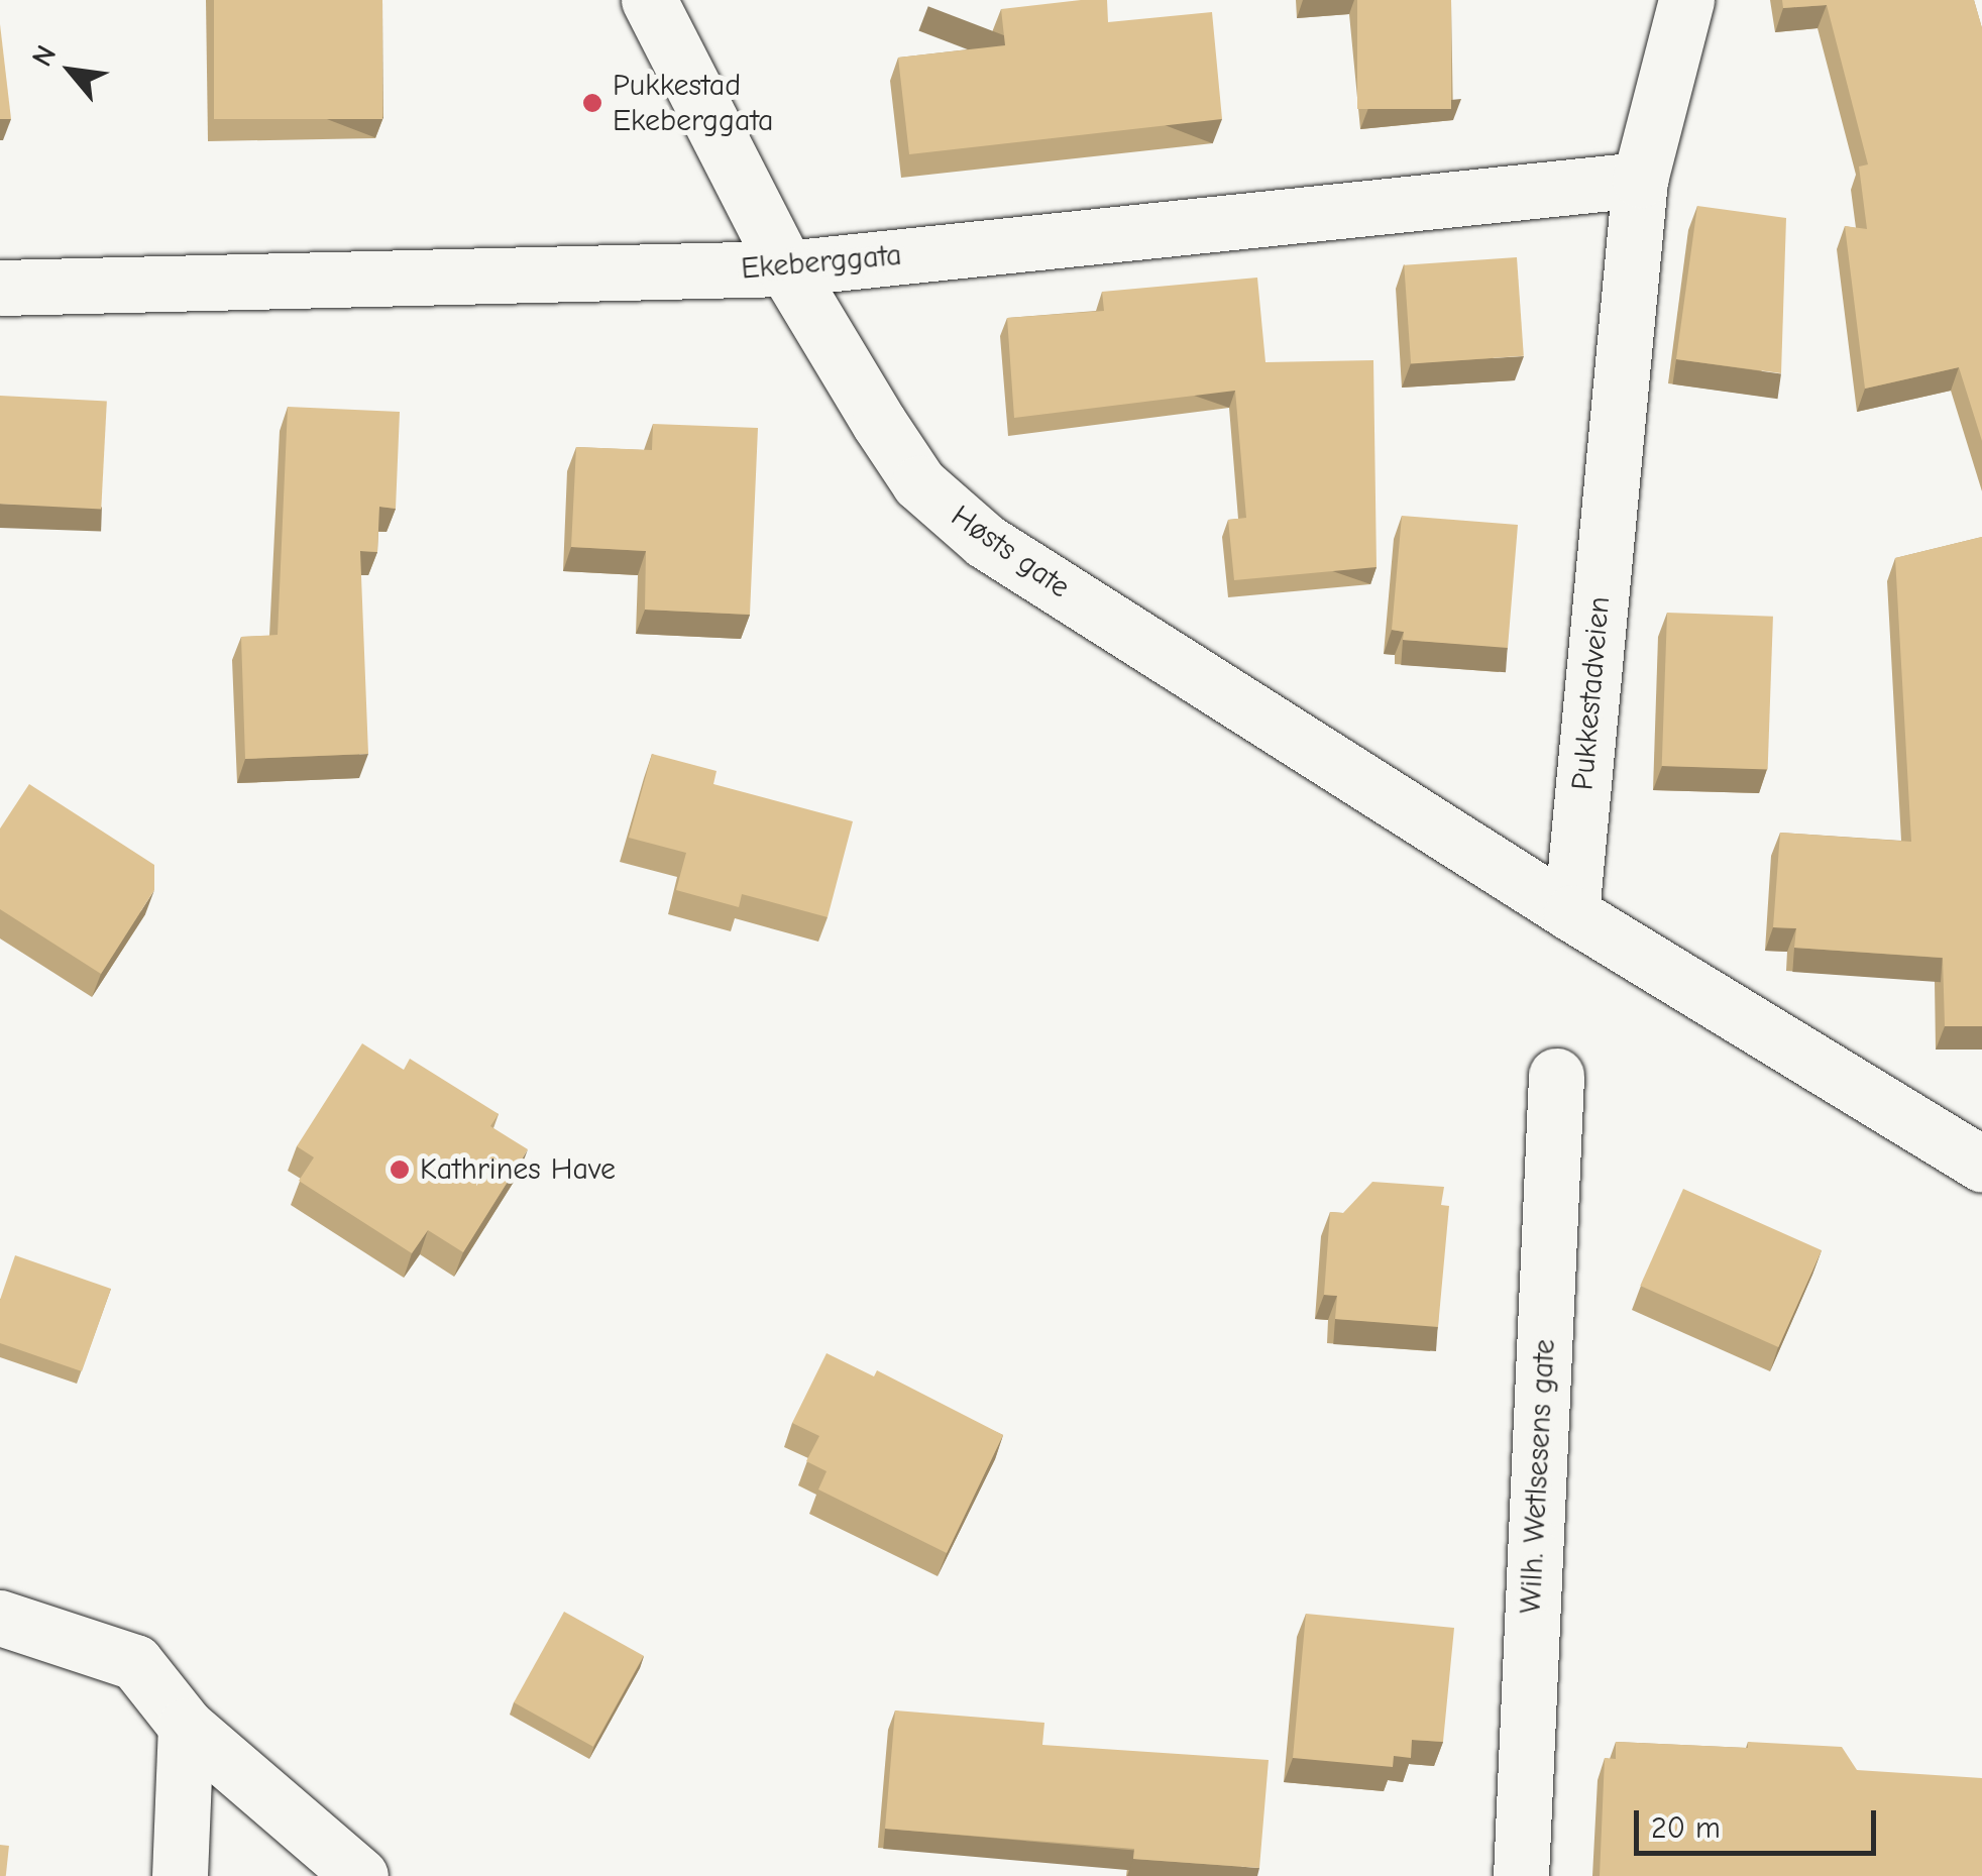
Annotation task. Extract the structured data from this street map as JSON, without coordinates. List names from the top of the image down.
{
  "streets": {
    "street": [
      "Ekeberggata",
      "Høsts gate",
      "Pukkestadveien",
      "Wilh. Wetlsesens gate"
    ]
  },
  "crossings": [
    ["Ekeberggata", "Høsts gate"],
    ["Ekeberggata", "Pukkestadveien"],
    ["Høsts gate", "Pukkestadveien"]
  ],
  "places": ["Pukkestad Ekeberggata", "Kathrines Have"],
  "scale_bar": "20 m",
  "north": "top left"
}
